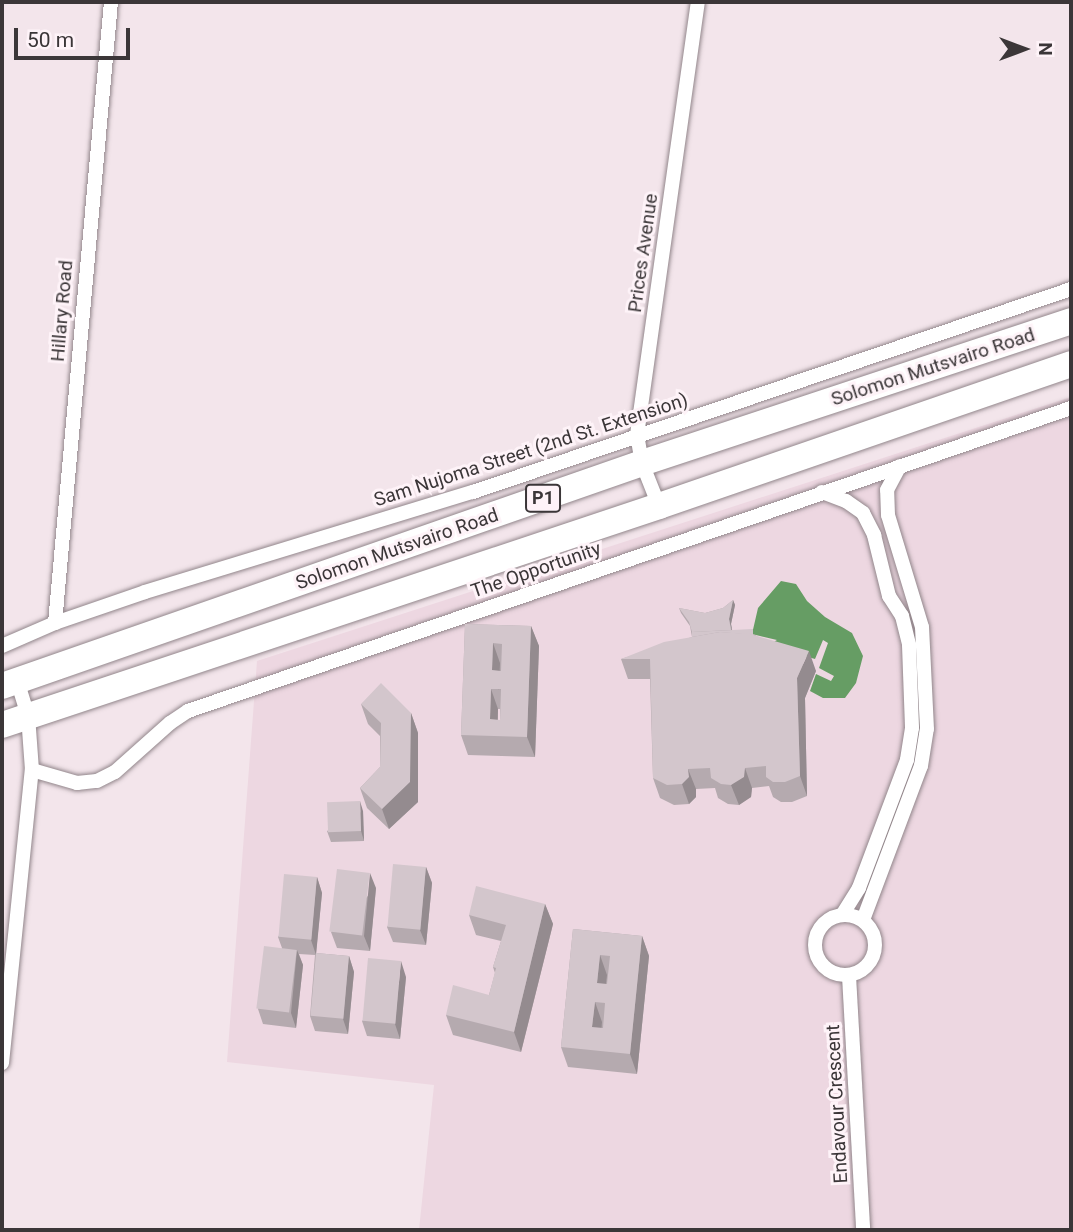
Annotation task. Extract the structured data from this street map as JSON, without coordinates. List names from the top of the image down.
{
  "streets": {
    "highway": ["Solomon Mutsvairo Road", "P1"],
    "street": [
      "Prices Avenue",
      "Hillary Road",
      "Sam Nujoma Street (2nd St. Extension)",
      "The Opportunity",
      "Endavour Crescent"
    ]
  },
  "crossings": [
    ["Prices Avenue", "Solomon Mutsvairo Road"],
    ["Prices Avenue", "Sam Nujoma Street (2nd St. Extension)"],
    ["Prices Avenue", "P1"],
    ["Hillary Road", "Sam Nujoma Street (2nd St. Extension)"]
  ],
  "scale_bar": "50 m",
  "north": "right"
}
